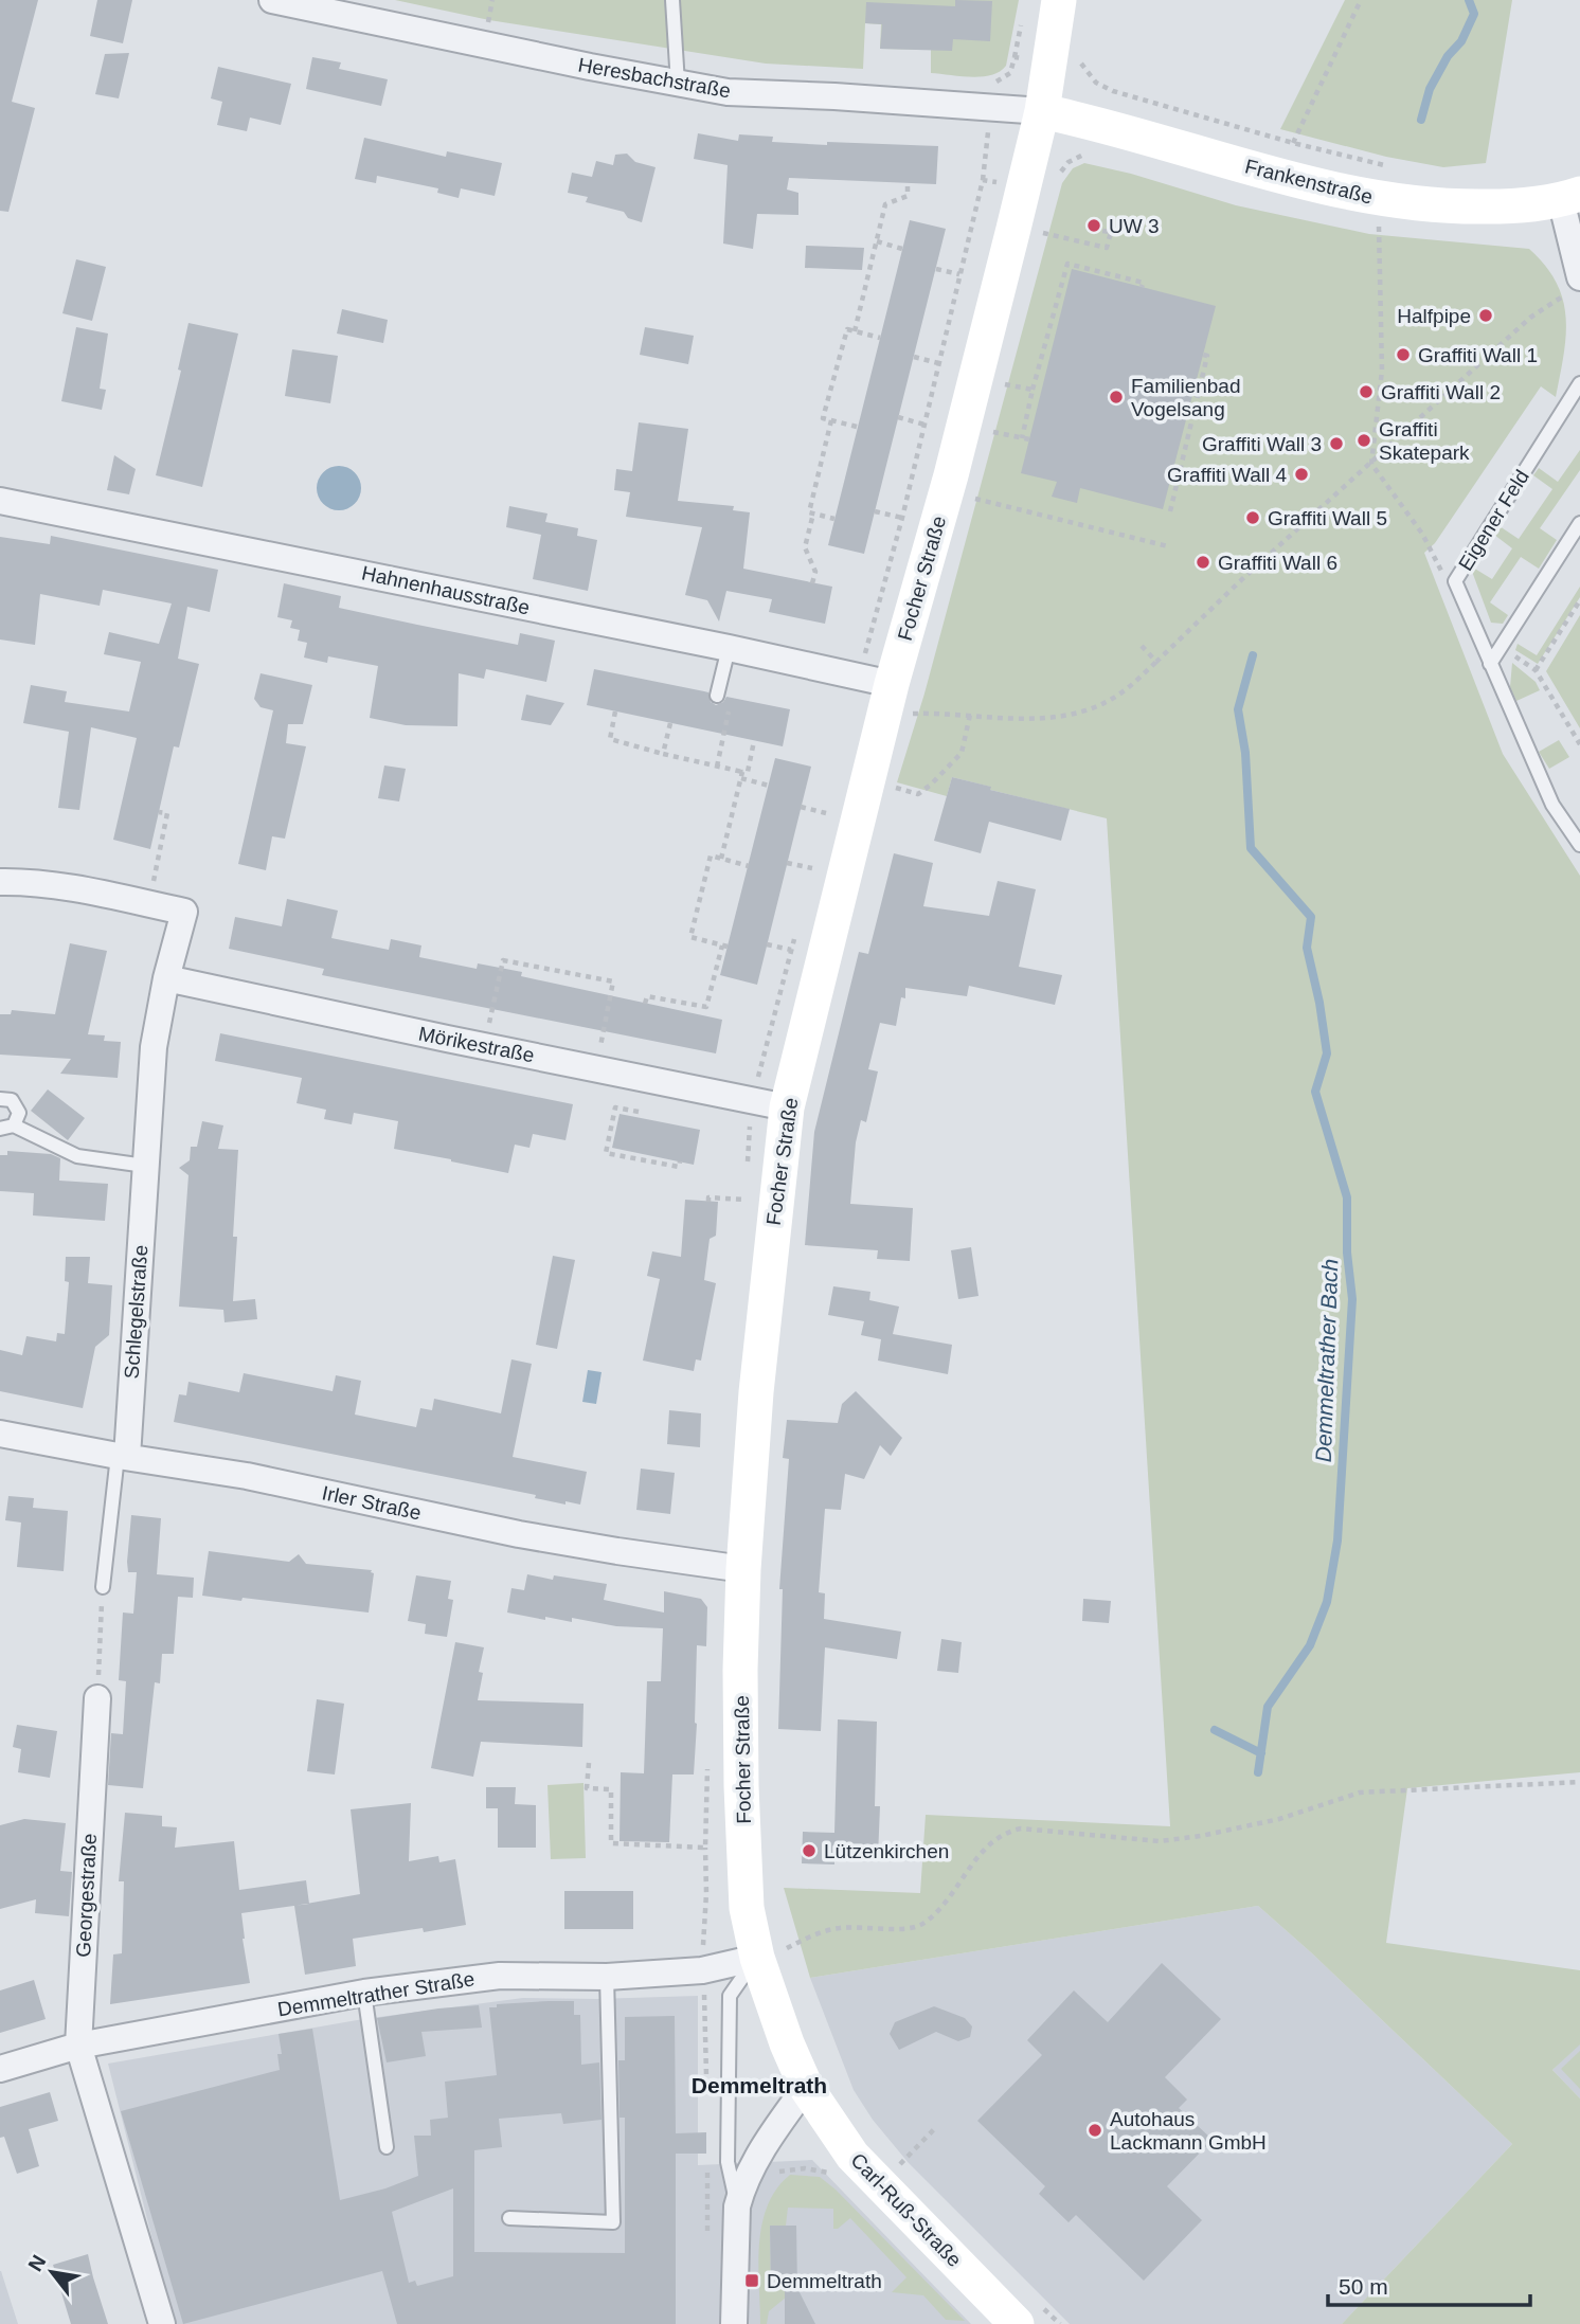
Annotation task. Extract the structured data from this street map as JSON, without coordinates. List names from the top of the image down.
{
  "streets": {
    "main road": ["Frankenstraße", "Focher Straße", "Carl-Ruß-Straße"],
    "street": [
      "Heresbachstraße",
      "Hahnenhausstraße",
      "Mörikestraße",
      "Schlegelstraße",
      "Irler Straße",
      "Georgestraße",
      "Demmeltrather Straße"
    ],
    "lane": ["Eigener Feld"]
  },
  "crossings": [
    ["Heresbachstraße", "Frankenstraße"],
    ["Heresbachstraße", "Focher Straße"],
    ["Frankenstraße", "Focher Straße"],
    ["Focher Straße", "Hahnenhausstraße"],
    ["Focher Straße", "Mörikestraße"],
    ["Focher Straße", "Irler Straße"],
    ["Focher Straße", "Demmeltrather Straße"],
    ["Focher Straße", "Carl-Ruß-Straße"],
    ["Mörikestraße", "Schlegelstraße"],
    ["Schlegelstraße", "Irler Straße"],
    ["Georgestraße", "Demmeltrather Straße"]
  ],
  "districts": ["Demmeltrath"],
  "water": ["Demmeltrather Bach"],
  "places": {
    "other": [
      "UW 3",
      "Halfpipe",
      "Graffiti Wall 1",
      "Graffiti Wall 2",
      "Familienbad Vogelsang",
      "Graffiti Skatepark",
      "Graffiti Wall 3",
      "Graffiti Wall 4",
      "Graffiti Wall 5",
      "Graffiti Wall 6",
      "Lützenkirchen",
      "Autohaus Lackmann GmbH"
    ],
    "transit": ["Demmeltrath"]
  },
  "scale_bar": "50 m",
  "north": "top left"
}
